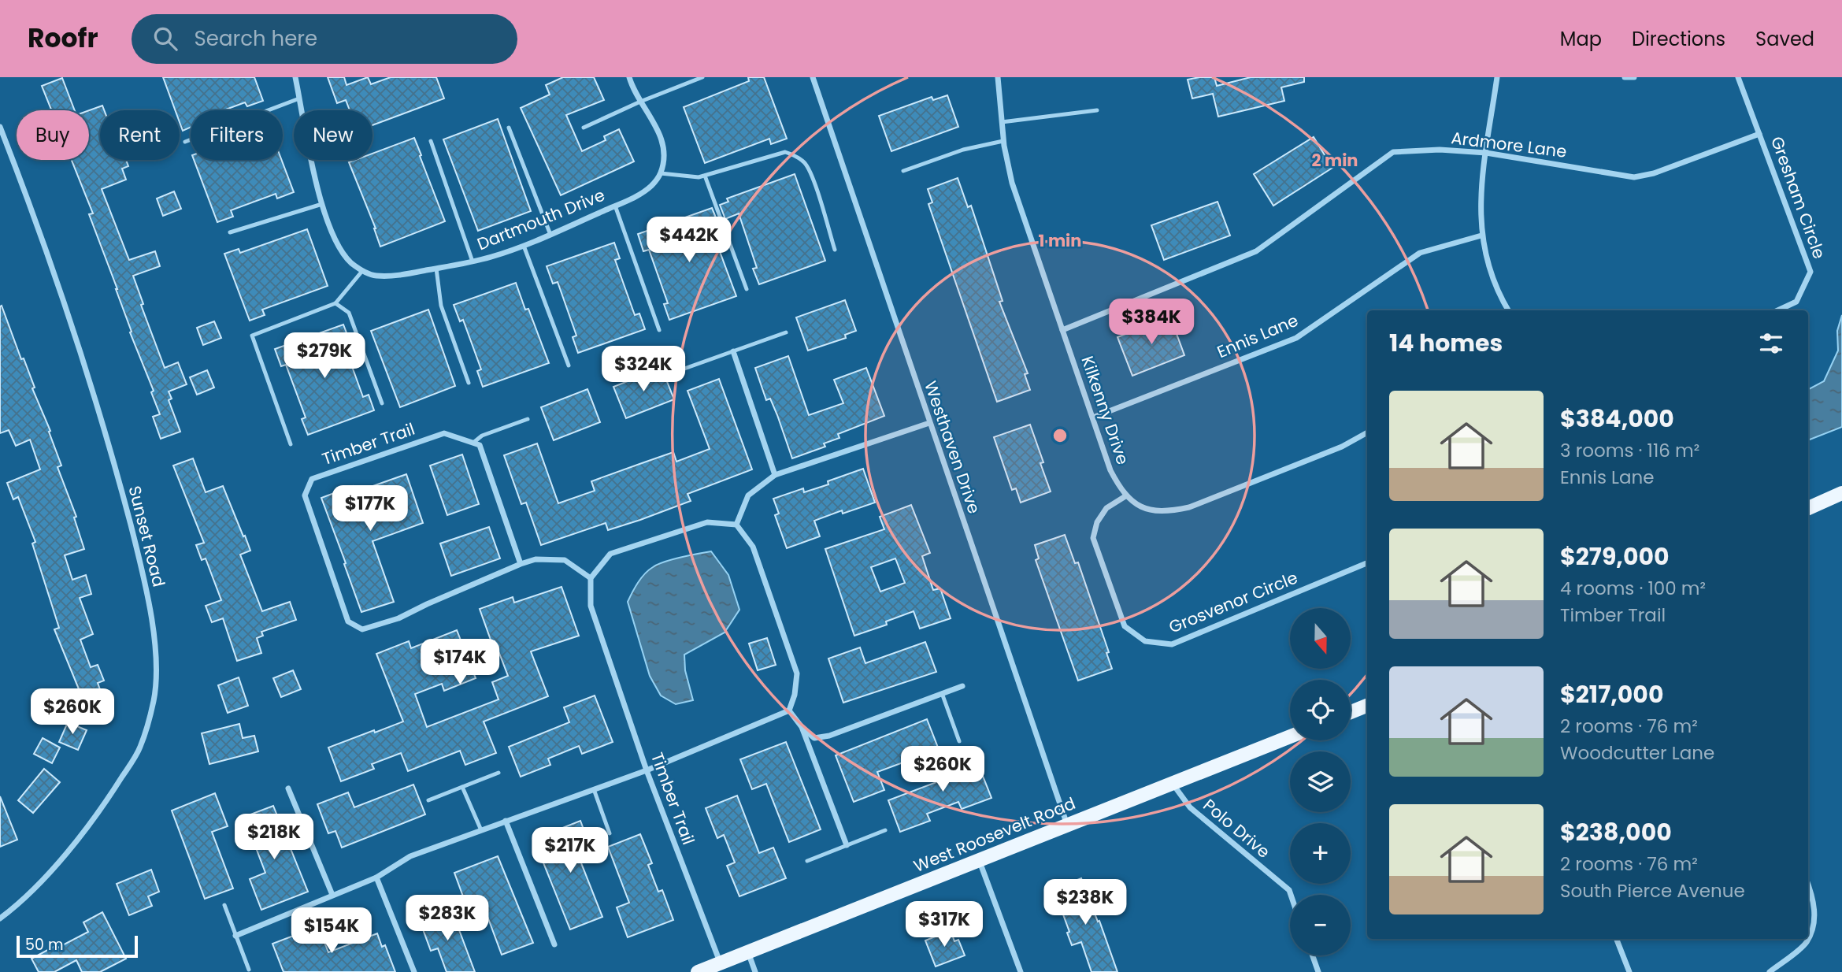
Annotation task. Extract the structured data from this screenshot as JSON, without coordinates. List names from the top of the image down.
{
  "streets": {
    "main road": ["West Roosevelt Road"],
    "street": [
      "Ardmore Lane",
      "Gresham Circle",
      "Dartmouth Drive",
      "Ennis Lane",
      "Kilkenny Drive",
      "Timber Trail",
      "Westhaven Drive",
      "Sunset Road",
      "Grosvenor Circle",
      "Polo Drive"
    ]
  },
  "crossings": [
    ["Ardmore Lane", "Gresham Circle"],
    ["Ardmore Lane", "Kilkenny Drive"],
    ["Ennis Lane", "Kilkenny Drive"],
    ["Kilkenny Drive", "Grosvenor Circle"],
    ["Timber Trail", "West Roosevelt Road"],
    ["Westhaven Drive", "West Roosevelt Road"],
    ["Polo Drive", "West Roosevelt Road"]
  ],
  "scale_bar": "50 m",
  "north": "bottom",
  "page": {
    "header": "Roofr",
    "search": "Search here",
    "nav": ["Map", "Directions", "Saved"],
    "chip": [
      "Buy",
      "Rent",
      "Filters",
      "New"
    ],
    "price": [
      "$442K",
      "$384K",
      "$279K",
      "$324K",
      "$177K",
      "$174K",
      "$260K",
      "$260K",
      "$218K",
      "$217K",
      "$238K",
      "$283K",
      "$317K",
      "$154K"
    ],
    "heading": "14 homes",
    "list": [
      {
        "name": "$384,000",
        "note": "3 rooms · 116 m² · Ennis Lane"
      },
      {
        "name": "$279,000",
        "note": "4 rooms · 100 m² · Timber Trail"
      },
      {
        "name": "$217,000",
        "note": "2 rooms · 76 m² · Woodcutter Lane"
      },
      {
        "name": "$238,000",
        "note": "2 rooms · 76 m² · South Pierce Avenue"
      }
    ],
    "map_buttons": ["+", "−"],
    "scale": "50 m"
  },
  "rings": ["2 min", "1 min"]
}
